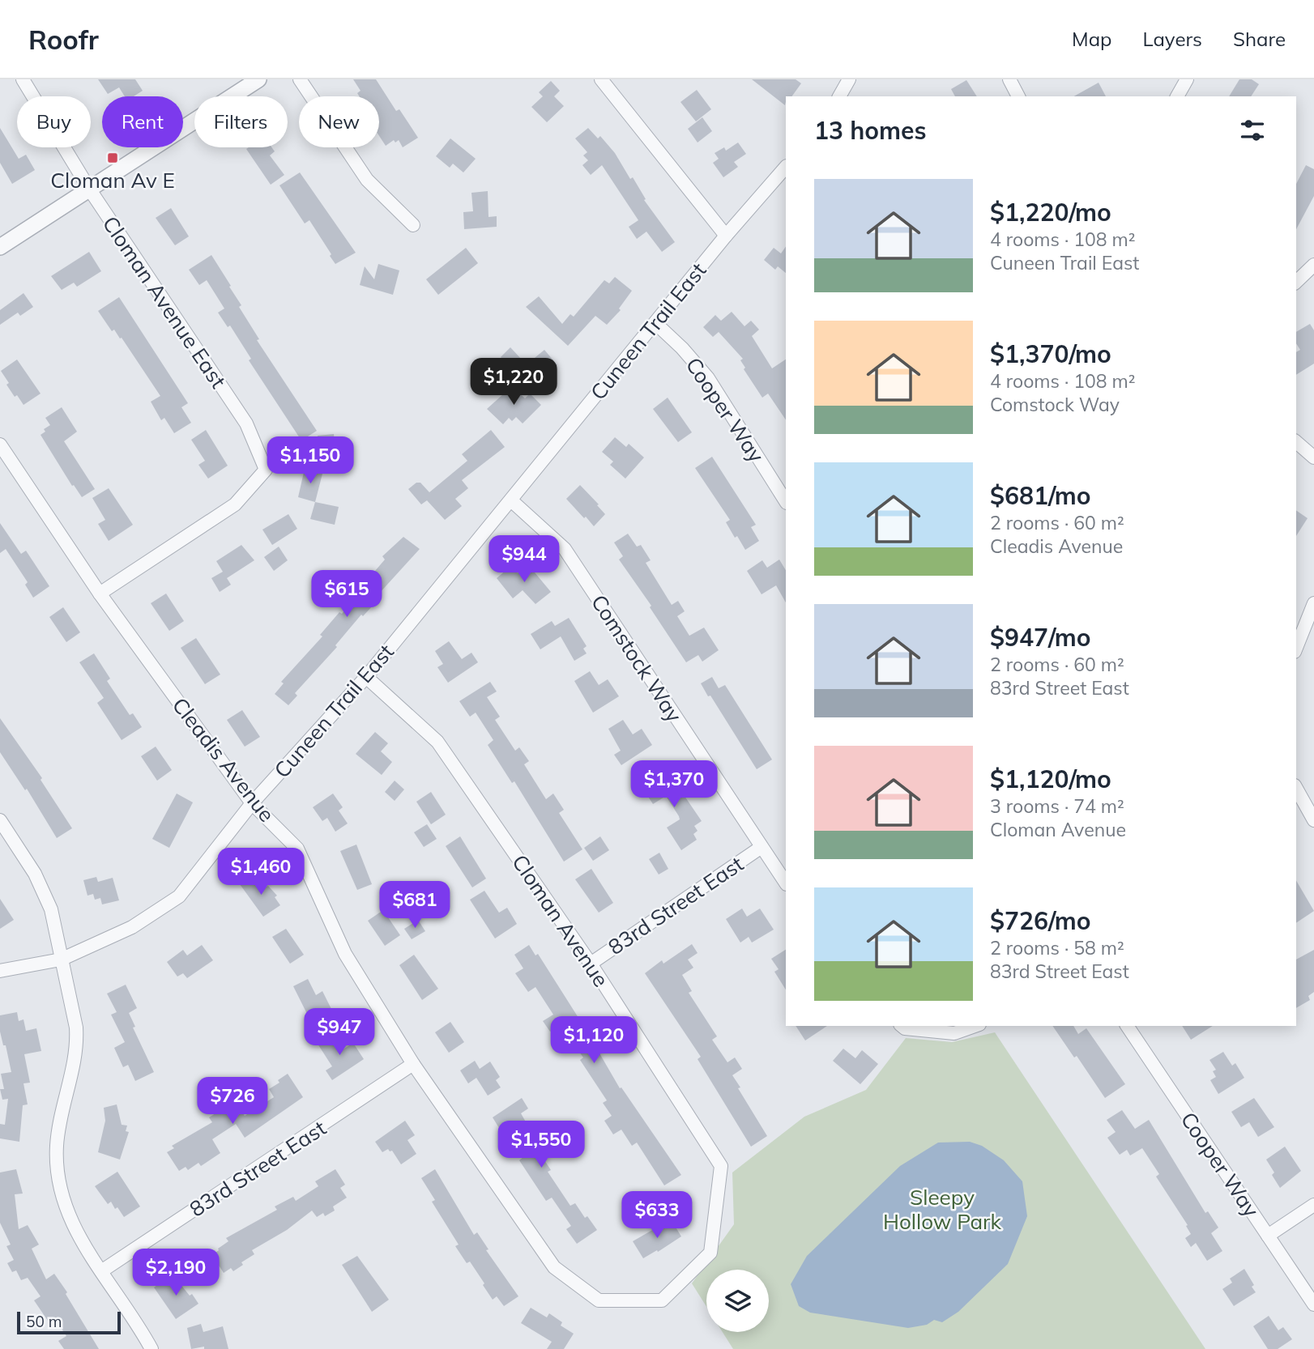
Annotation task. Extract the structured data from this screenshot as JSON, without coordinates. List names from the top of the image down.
{
  "streets": {
    "street": [
      "Cloman Avenue East",
      "Cuneen Trail East",
      "Cooper Way",
      "Comstock Way",
      "Cleadis Avenue",
      "83rd Street East",
      "Cloman Avenue"
    ]
  },
  "crossings": [
    ["Cloman Avenue East", "Cleadis Avenue"],
    ["Cuneen Trail East", "Cooper Way"],
    ["Cuneen Trail East", "Comstock Way"],
    ["Cuneen Trail East", "Cleadis Avenue"],
    ["Cuneen Trail East", "Cloman Avenue"],
    ["Comstock Way", "83rd Street East"],
    ["Cleadis Avenue", "83rd Street East"],
    ["Cleadis Avenue", "Cloman Avenue"],
    ["83rd Street East", "Cloman Avenue"]
  ],
  "parks": ["Sleepy Hollow Park"],
  "places": {
    "transit": ["Cloman Av E"]
  },
  "scale_bar": "50 m",
  "page": {
    "header": "Roofr",
    "nav": ["Map", "Layers", "Share"],
    "chip": [
      "Buy",
      "Rent",
      "Filters",
      "New"
    ],
    "heading": "13 homes",
    "list": [
      {
        "name": "$1,220/mo",
        "note": "4 rooms · 108 m² · Cuneen Trail East"
      },
      {
        "name": "$1,370/mo",
        "note": "4 rooms · 108 m² · Comstock Way"
      },
      {
        "name": "$681/mo",
        "note": "2 rooms · 60 m² · Cleadis Avenue"
      },
      {
        "name": "$947/mo",
        "note": "2 rooms · 60 m² · 83rd Street East"
      },
      {
        "name": "$1,120/mo",
        "note": "3 rooms · 74 m² · Cloman Avenue"
      },
      {
        "name": "$726/mo",
        "note": "2 rooms · 58 m² · 83rd Street East"
      }
    ],
    "price": [
      "$1,220",
      "$1,150",
      "$944",
      "$615",
      "$1,370",
      "$1,460",
      "$681",
      "$947",
      "$1,120",
      "$726",
      "$1,550",
      "$633",
      "$2,190"
    ],
    "scale": "50 m"
  }
}
